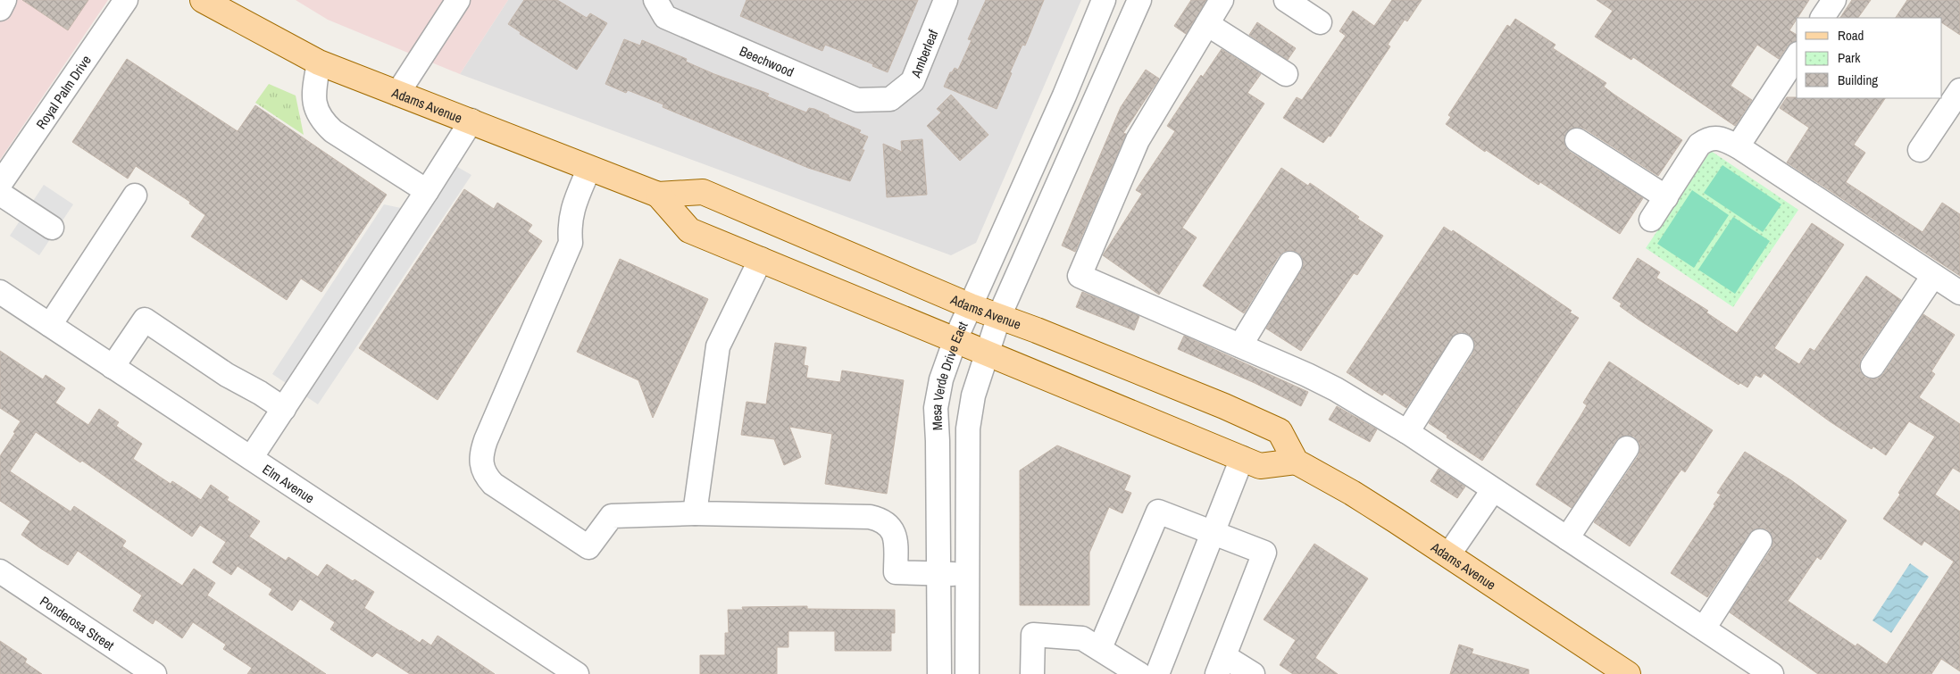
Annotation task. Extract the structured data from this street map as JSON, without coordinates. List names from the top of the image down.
{
  "streets": {
    "main road": ["Adams Avenue"],
    "street": [
      "Amberleaf",
      "Beechwood",
      "Royal Palm Drive",
      "Mesa Verde Drive East",
      "Elm Avenue",
      "Ponderosa Street"
    ]
  },
  "crossings": [
    ["Amberleaf", "Beechwood"],
    ["Adams Avenue", "Mesa Verde Drive East"]
  ],
  "legend": ["Road", "Park", "Building"]
}
